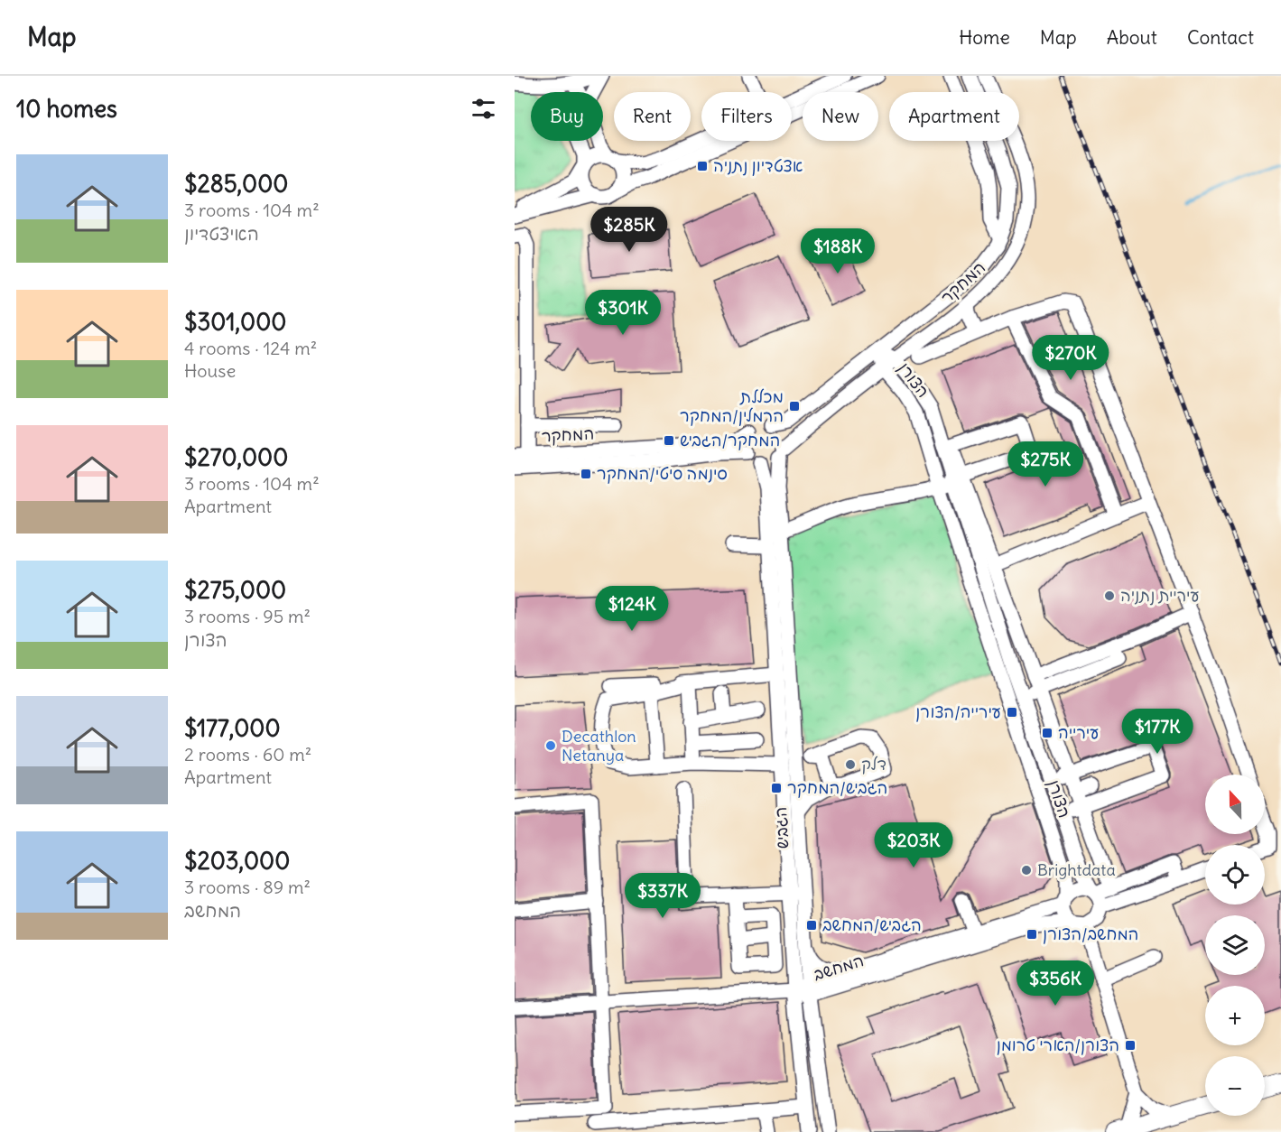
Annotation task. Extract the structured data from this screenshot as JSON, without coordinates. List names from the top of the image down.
{
  "streets": {
    "street": [
      "המחקר",
      "הצורן",
      "הגביש",
      "המחשב"
    ]
  },
  "crossings": [
    ["המחקר", "הצורן"],
    ["המחקר", "הגביש"],
    ["הצורן", "המחשב"],
    ["הגביש", "המחשב"]
  ],
  "places": {
    "transit": [
      "אצטדיון נתניה",
      "מכללת הרמלין/המחקר",
      "המחקר/הגביש",
      "סינמה סיטי/המחקר",
      "עירייה/הצורן",
      "עירייה",
      "הגביש/המחקר",
      "הגביש/המחשב",
      "המחשב/הצורן",
      "הצורן/הארי טרומן"
    ],
    "other": [
      "עיריית נתניה",
      "Decathlon Netanya",
      "דלק",
      "Brightdata"
    ]
  },
  "north": "top",
  "page": {
    "header": "Map",
    "nav": [
      "Home",
      "Map",
      "About",
      "Contact"
    ],
    "heading": "10 homes",
    "chip": [
      "Buy",
      "Rent",
      "Filters",
      "New",
      "Apartment"
    ],
    "list": [
      {
        "name": "$285,000",
        "note": "3 rooms · 104 m² · האיצטדיון"
      },
      {
        "name": "$301,000",
        "note": "4 rooms · 124 m² · House"
      },
      {
        "name": "$270,000",
        "note": "3 rooms · 104 m² · Apartment"
      },
      {
        "name": "$275,000",
        "note": "3 rooms · 95 m² · הצורן"
      },
      {
        "name": "$177,000",
        "note": "2 rooms · 60 m² · Apartment"
      },
      {
        "name": "$203,000",
        "note": "3 rooms · 89 m² · המחשב"
      }
    ],
    "price": [
      "$285K",
      "$188K",
      "$301K",
      "$270K",
      "$275K",
      "$124K",
      "$177K",
      "$203K",
      "$337K",
      "$356K"
    ],
    "map_buttons": ["+", "−"]
  }
}
